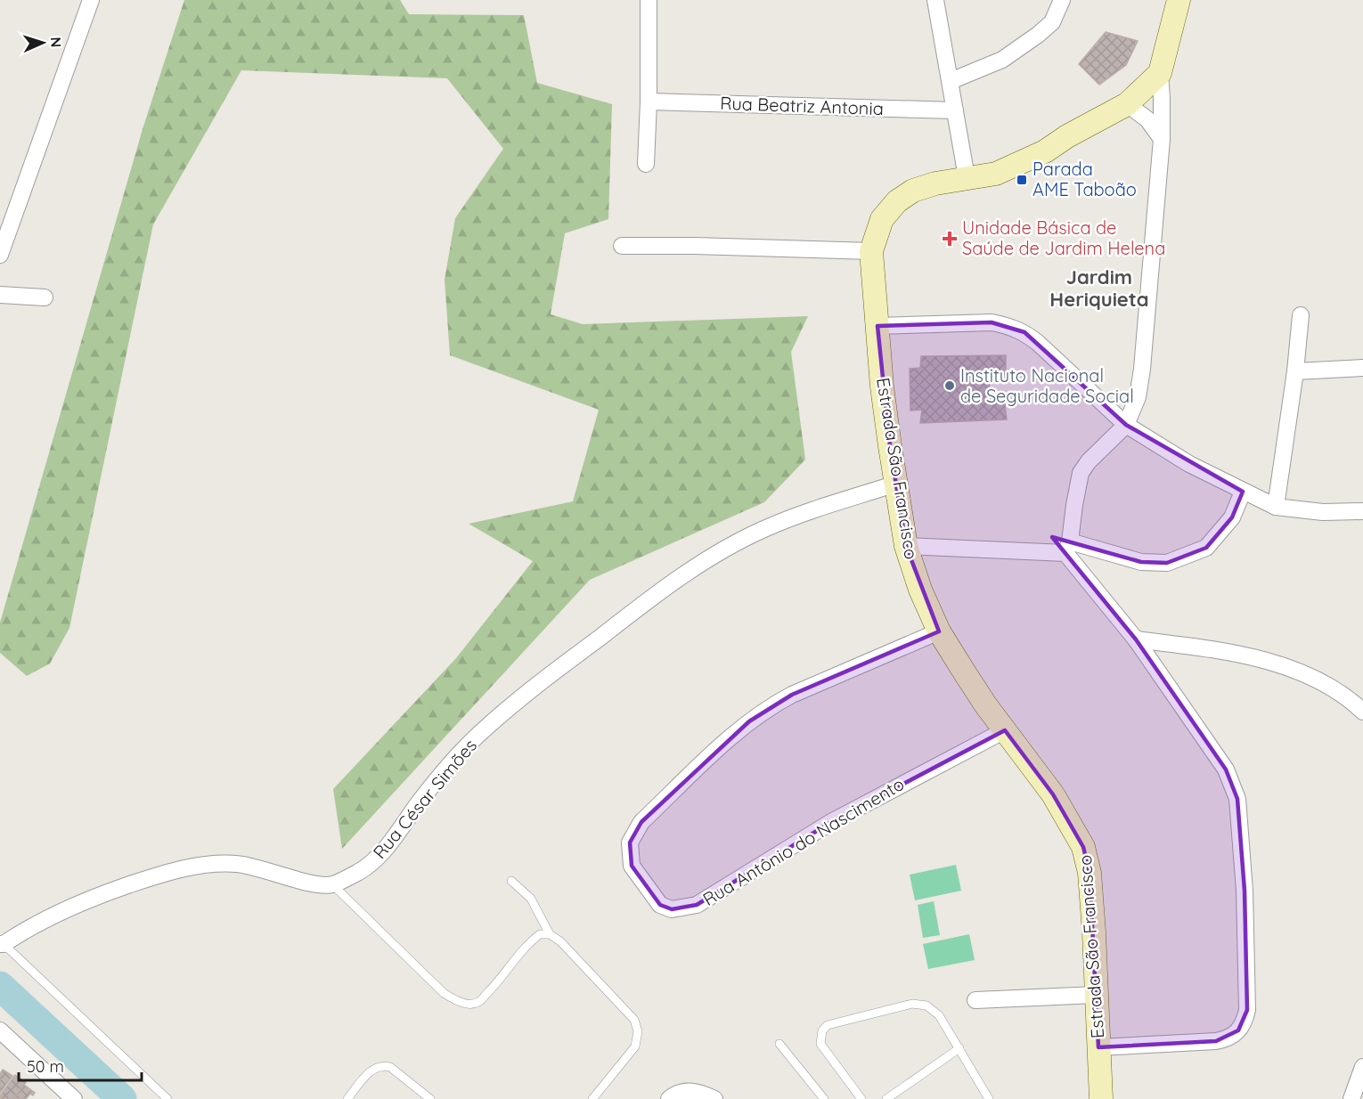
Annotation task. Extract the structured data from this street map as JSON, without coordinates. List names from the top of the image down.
{
  "streets": {
    "main road": ["Estrada São Francisco"],
    "street": ["Rua Beatriz Antonia", "Rua César Simões", "Rua Antônio do Nascimento"]
  },
  "crossings": [
    ["Estrada São Francisco", "Rua César Simões"],
    ["Estrada São Francisco", "Rua Antônio do Nascimento"]
  ],
  "districts": ["Jardim Heriquieta"],
  "places": {
    "transit": ["Parada AME Taboão"],
    "health": ["Unidade Básica de Saúde de Jardim Helena"],
    "other": ["Instituto Nacional de Seguridade Social"]
  },
  "scale_bar": "50 m",
  "north": "right"
}
